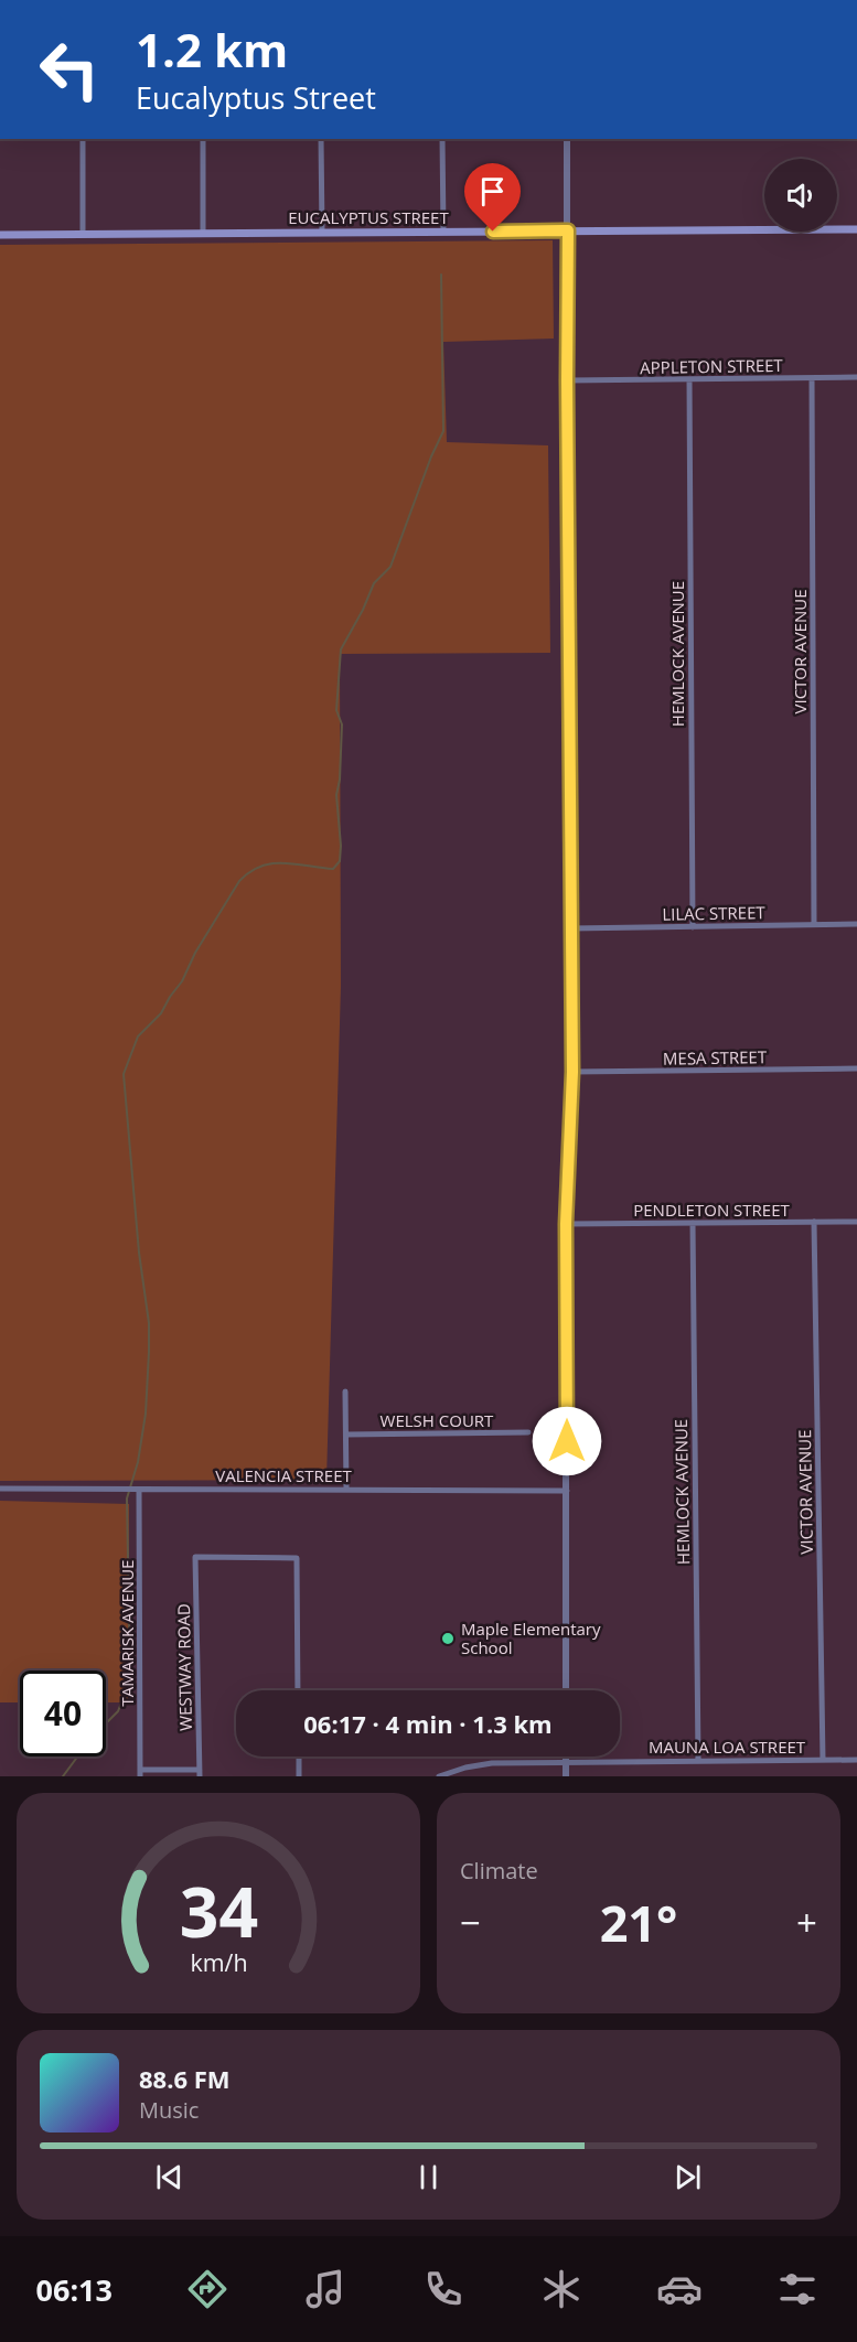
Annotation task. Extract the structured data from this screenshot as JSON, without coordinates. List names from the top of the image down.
{
  "streets": {
    "main road": ["EUCALYPTUS STREET"],
    "street": [
      "APPLETON STREET",
      "VICTOR AVENUE",
      "HEMLOCK AVENUE",
      "LILAC STREET",
      "MESA STREET",
      "PENDLETON STREET",
      "WELSH COURT",
      "VALENCIA STREET",
      "TAMARISK AVENUE",
      "WESTWAY ROAD",
      "MAUNA LOA STREET"
    ]
  },
  "crossings": [
    ["APPLETON STREET", "VICTOR AVENUE"],
    ["APPLETON STREET", "HEMLOCK AVENUE"],
    ["VICTOR AVENUE", "LILAC STREET"],
    ["VICTOR AVENUE", "PENDLETON STREET"],
    ["VICTOR AVENUE", "MAUNA LOA STREET"],
    ["HEMLOCK AVENUE", "LILAC STREET"],
    ["HEMLOCK AVENUE", "PENDLETON STREET"],
    ["HEMLOCK AVENUE", "MAUNA LOA STREET"],
    ["VALENCIA STREET", "TAMARISK AVENUE"]
  ],
  "places": ["Maple Elementary School"],
  "page": {
    "turn": ["1.2 km", "Eucalyptus Street"],
    "limit": "40",
    "trip": "06:17 · 4 min · 1.3 km",
    "tile": "Climate",
    "heat": ["−", "21°", "+"],
    "song": ["88.6 FM", "Music"],
    "tabs": "06:13",
    "gauge": ["34", "km/h"]
  }
}
